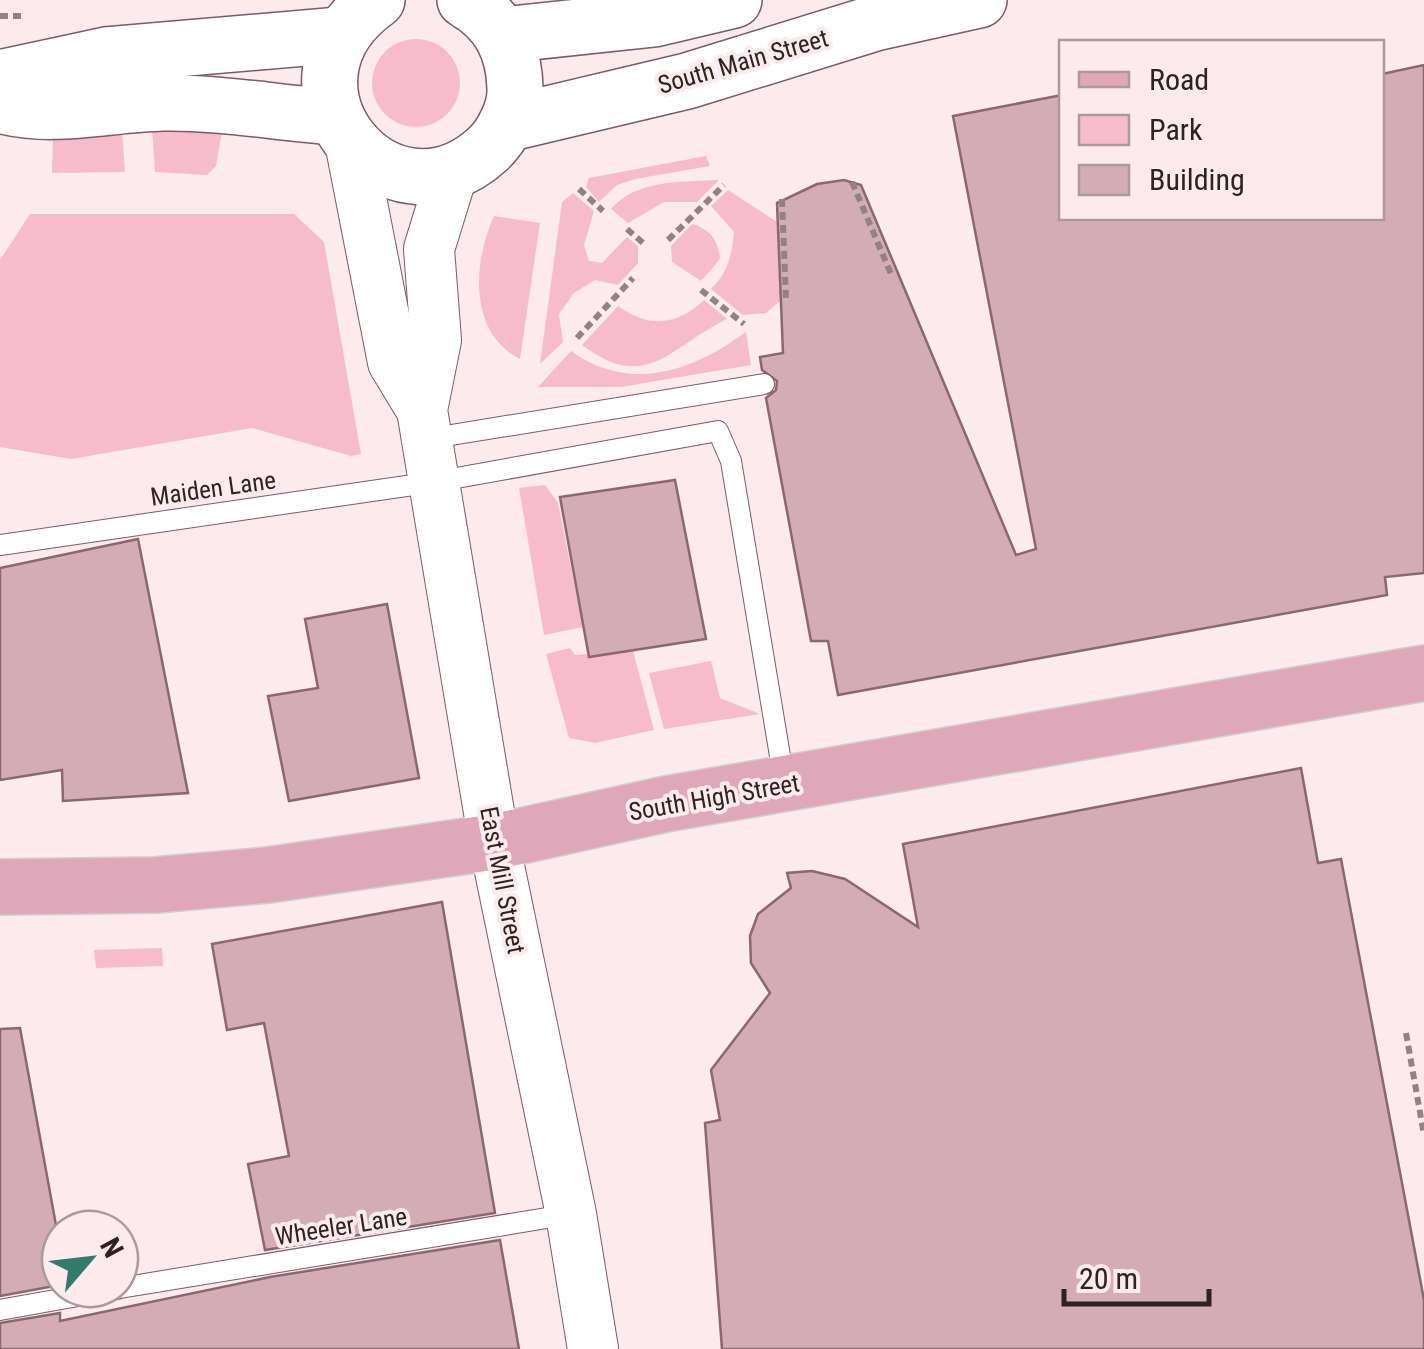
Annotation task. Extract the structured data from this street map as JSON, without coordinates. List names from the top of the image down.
{
  "streets": {
    "main road": ["South Main Street", "South High Street"],
    "street": ["East Mill Street"],
    "lane": ["Maiden Lane", "Wheeler Lane"]
  },
  "crossings": [
    ["Maiden Lane", "East Mill Street"],
    ["South High Street", "East Mill Street"],
    ["East Mill Street", "Wheeler Lane"]
  ],
  "legend": ["Road", "Park", "Building"],
  "scale_bar": "20 m",
  "north": "top right"
}
